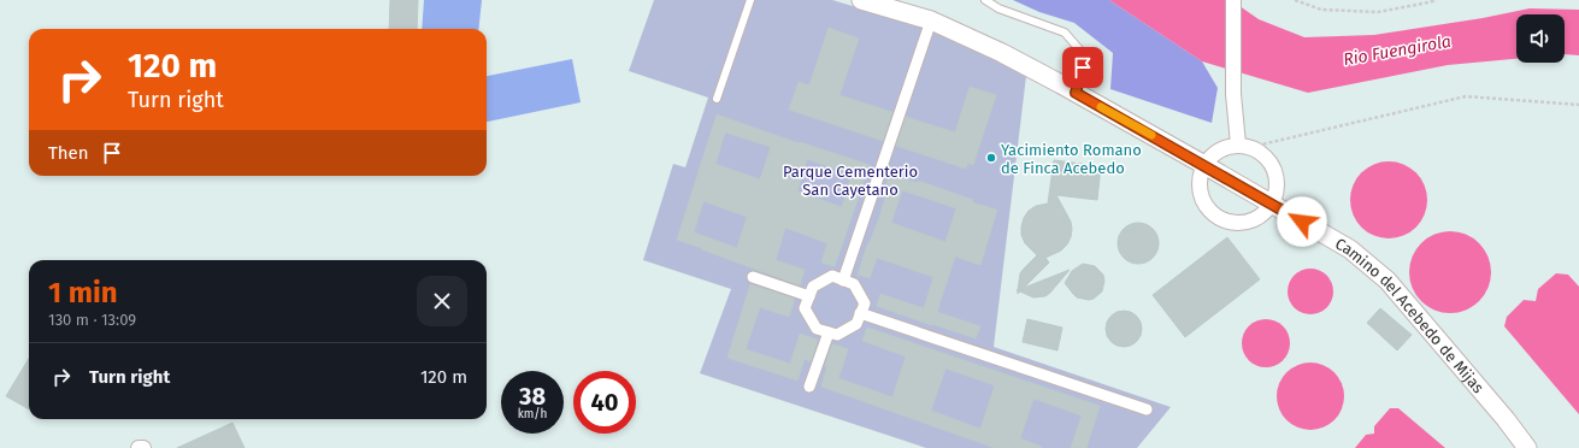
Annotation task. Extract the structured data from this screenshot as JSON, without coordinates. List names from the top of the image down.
{
  "streets": {
    "street": ["Camino del Acebedo de Mijas"]
  },
  "water": ["Rio Fuengirola"],
  "parks": ["Parque Cementerio San Cayetano"],
  "places": ["Yacimiento Romano de Finca Acebedo"],
  "page": {
    "turn": ["120 m", "Turn right"],
    "then": "Then",
    "heading": ["1 min", "130 m · 13:09"],
    "list": [
      {
        "name": "Turn right",
        "value": "120 m"
      }
    ],
    "speed": "38 km/h",
    "limit": "40"
  }
}
